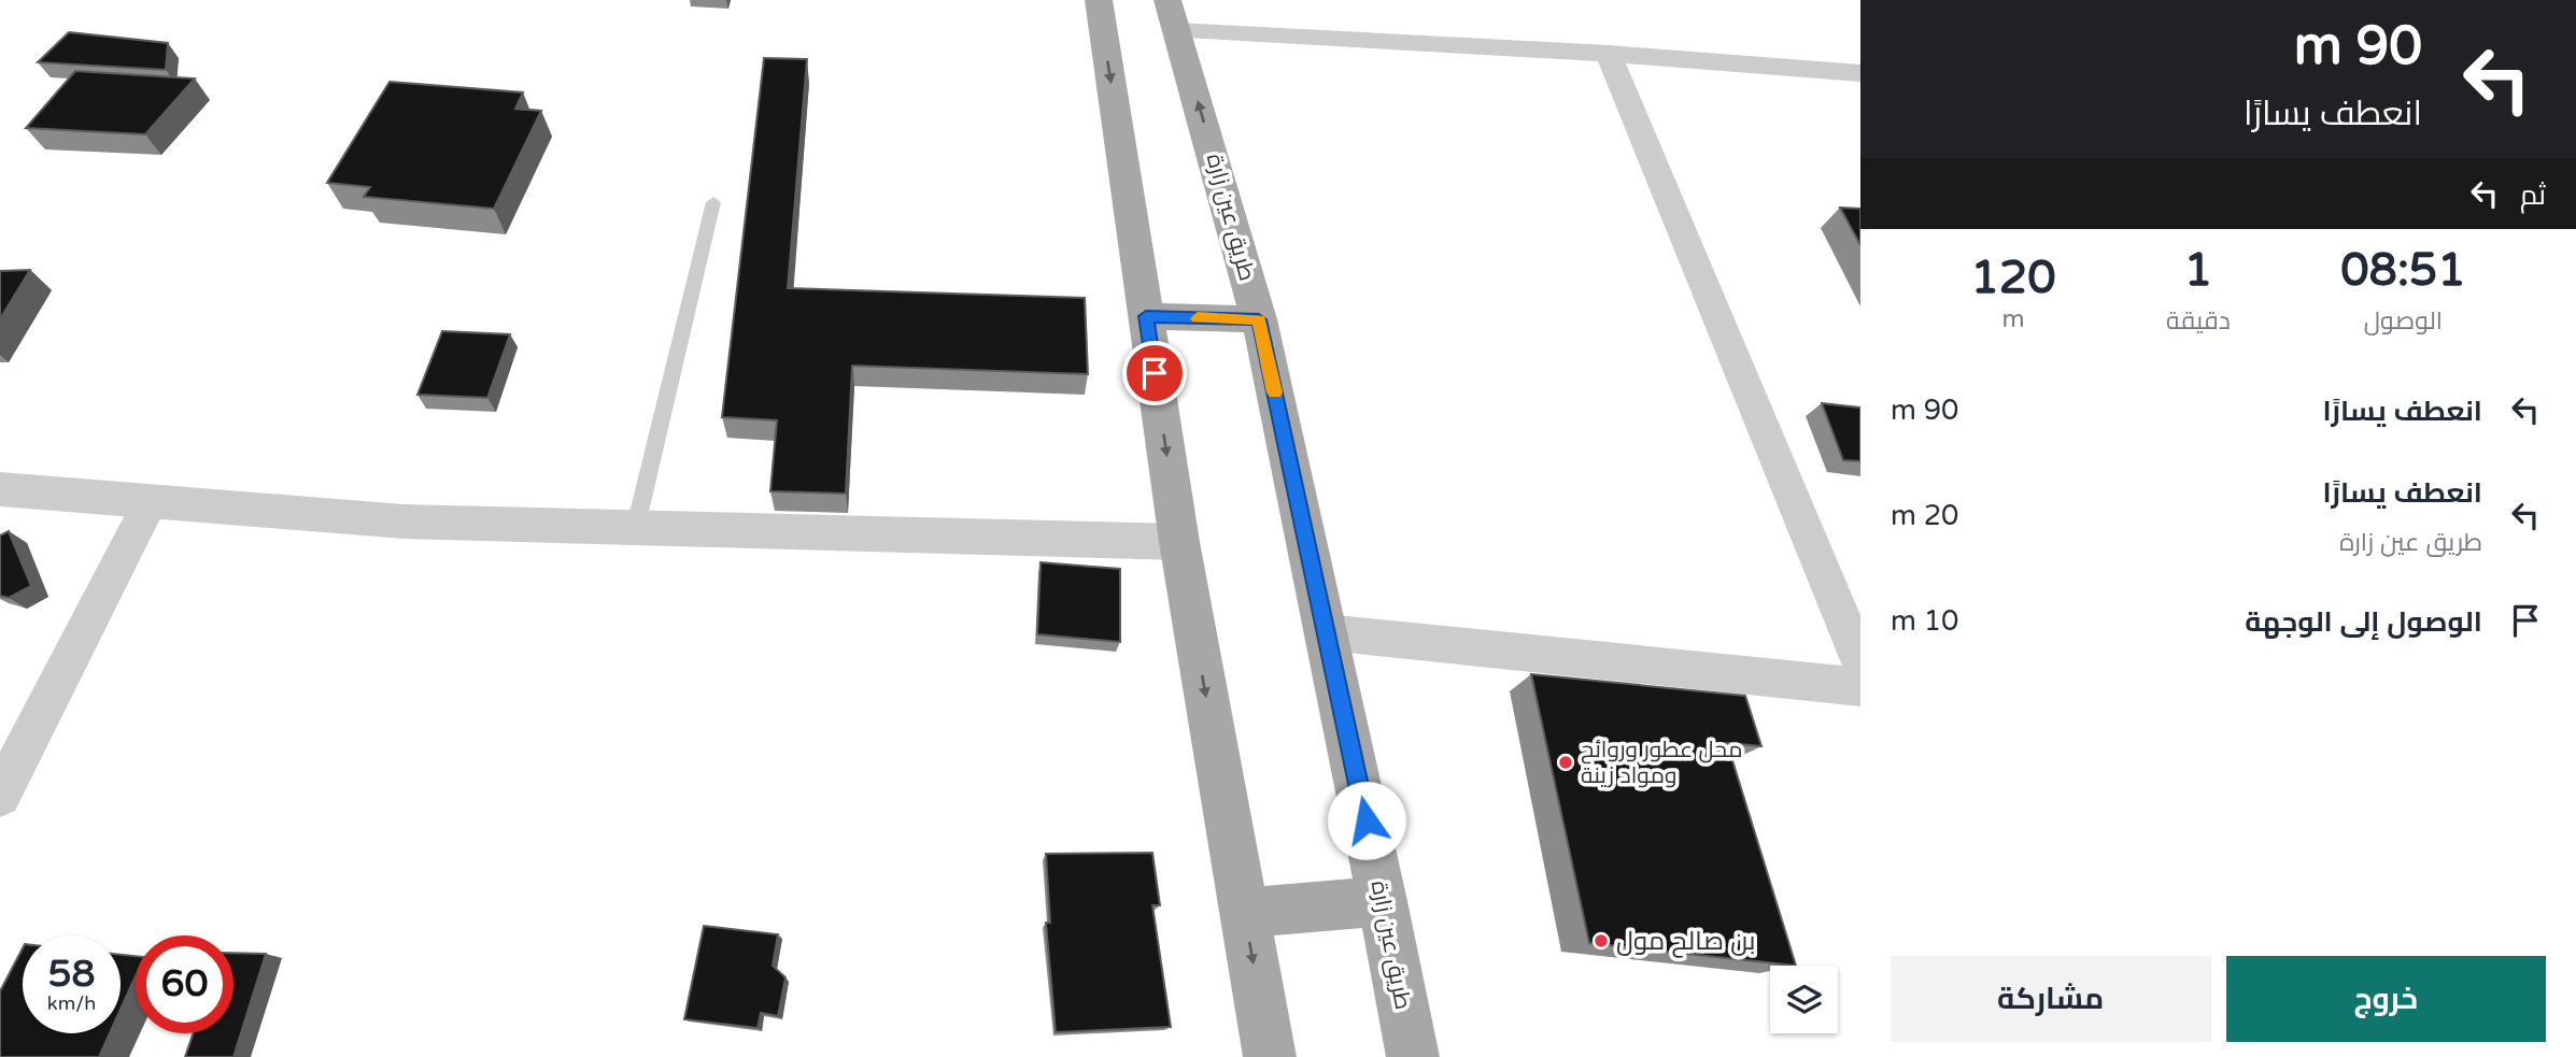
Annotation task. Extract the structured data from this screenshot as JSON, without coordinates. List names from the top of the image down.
{
  "streets": {
    "main road": ["طريق عين زارة"]
  },
  "places": ["محل عطور وروائح ومواد زينة", "بن صالح مول"],
  "page": {
    "turn": ["90 m", "انعطف يسارًا"],
    "then": "ثم",
    "eta": [
      "08:51",
      "الوصول",
      "1",
      "دقيقة",
      "120",
      "m"
    ],
    "list": [
      {
        "name": "انعطف يسارًا",
        "value": "90 m"
      },
      {
        "name": "انعطف يسارًا",
        "note": "طريق عين زارة",
        "value": "20 m"
      },
      {
        "name": "الوصول إلى الوجهة",
        "value": "10 m"
      }
    ],
    "speed": "58 km/h",
    "limit": "60",
    "buttons": ["خروج", "مشاركة"]
  }
}
